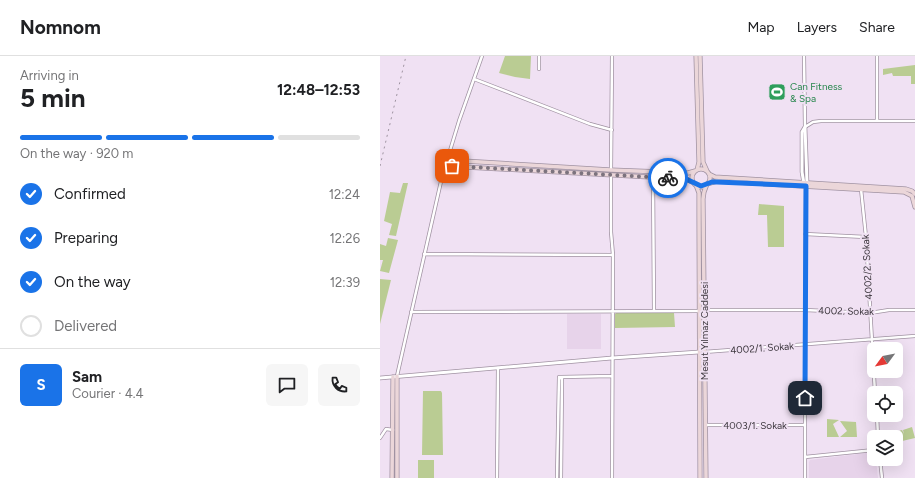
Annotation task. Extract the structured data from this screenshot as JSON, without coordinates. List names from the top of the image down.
{
  "streets": {
    "main road": ["Mesut Yılmaz Caddesi"],
    "street": [
      "4002/2. Sokak",
      "4002. Sokak",
      "4002/1. Sokak",
      "4003/1. Sokak"
    ]
  },
  "crossings": [
    ["4002/2. Sokak", "4002. Sokak"],
    ["4002/2. Sokak", "4002/1. Sokak"],
    ["4002. Sokak", "Mesut Yılmaz Caddesi"],
    ["Mesut Yılmaz Caddesi", "4002/1. Sokak"],
    ["Mesut Yılmaz Caddesi", "4003/1. Sokak"]
  ],
  "places": {
    "sports": ["Can Fitness & Spa"]
  },
  "north": "bottom left",
  "page": {
    "header": "Nomnom",
    "nav": ["Map", "Layers", "Share"],
    "heading": ["5 min", "Arriving in", "12:48–12:53"],
    "panel": ["Sam", "Courier · 4.4"],
    "bar": "On the way · 920 m",
    "list": [
      ["Confirmed", "12:24"],
      ["Preparing", "12:26"],
      ["On the way", "12:39"],
      "Delivered"
    ],
    "round": "S"
  }
}
